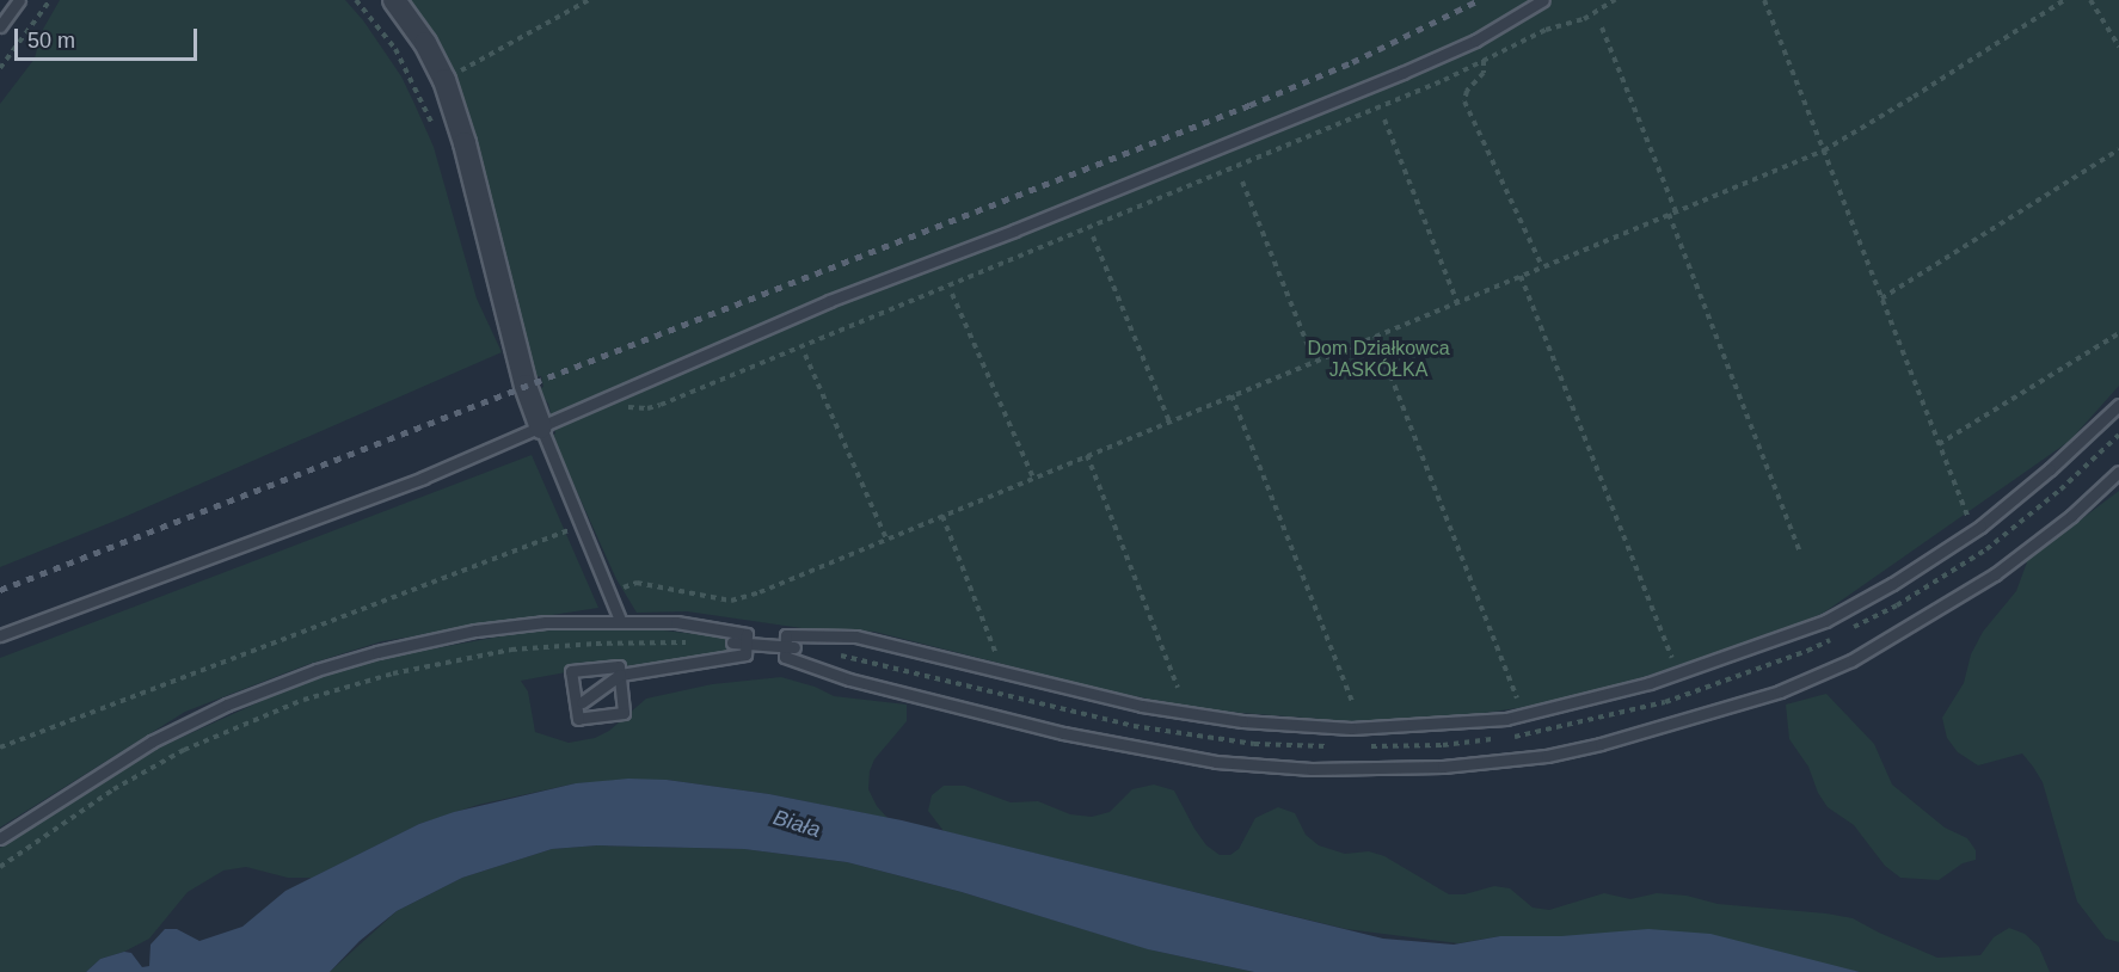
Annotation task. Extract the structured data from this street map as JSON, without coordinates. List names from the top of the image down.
{
  "water": ["Biała"],
  "parks": ["Dom Działkowca JASKÓŁKA"],
  "scale_bar": "50 m"
}
